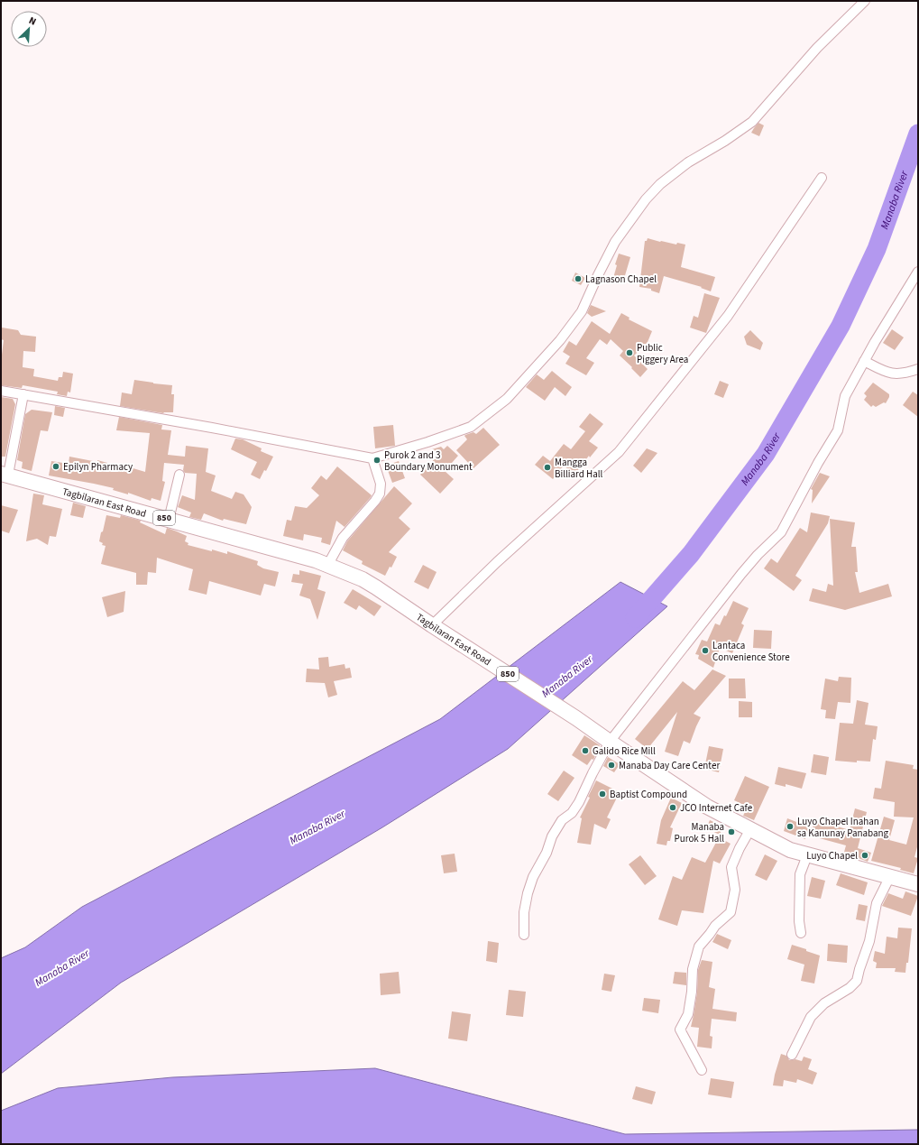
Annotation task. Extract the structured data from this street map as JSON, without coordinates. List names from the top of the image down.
{
  "streets": {
    "main road": ["Tagbilaran East Road", "850"]
  },
  "water": ["Manaba River"],
  "places": [
    "Lagnason Chapel",
    "Public Piggery Area",
    "Purok 2 and 3 Boundary Monument",
    "Epilyn Pharmacy",
    "Mangga Billiard Hall",
    "Lantaca Convenience Store",
    "Galido Rice Mill",
    "Manaba Day Care Center",
    "Baptist Compound",
    "JCO Internet Cafe",
    "Luyo Chapel Inahan sa Kanunay Panabang",
    "Manaba Purok 5 Hall",
    "Luyo Chapel"
  ],
  "north": "top right"
}
